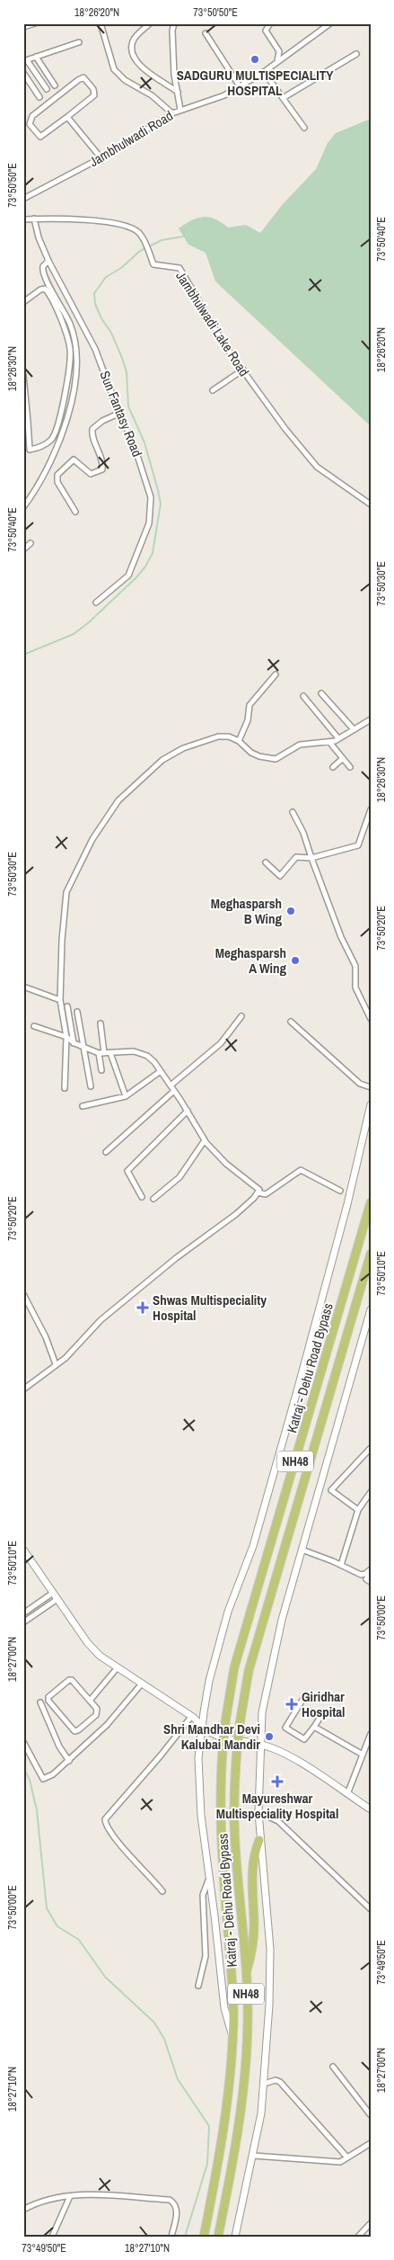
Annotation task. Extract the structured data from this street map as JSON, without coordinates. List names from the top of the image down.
{
  "streets": {
    "highway": ["Katraj - Dehu Road Bypass", "NH48"],
    "street": ["Jambhulwadi Road", "Jambhulwadi Lake Road", "Sun Fantasy Road"]
  },
  "crossings": [
    ["Jambhulwadi Lake Road", "Sun Fantasy Road"]
  ],
  "places": {
    "other": [
      "SADGURU MULTISPECIALITY HOSPITAL",
      "Meghasparsh B Wing",
      "Meghasparsh A Wing",
      "Shri Mandhar Devi Kalubai Mandir"
    ],
    "health": ["Shwas Multispeciality Hospital", "Giridhar Hospital", "Mayureshwar Multispeciality Hospital"]
  },
  "coordinates": [
    "18°26'20\"N",
    "73°50'50\"E",
    "73°50'40\"E",
    "18°26'30\"N",
    "73°50'30\"E",
    "73°50'20\"E",
    "73°50'10\"E",
    "73°50'00\"E",
    "18°27'00\"N",
    "73°49'50\"E",
    "18°27'10\"N"
  ]
}
